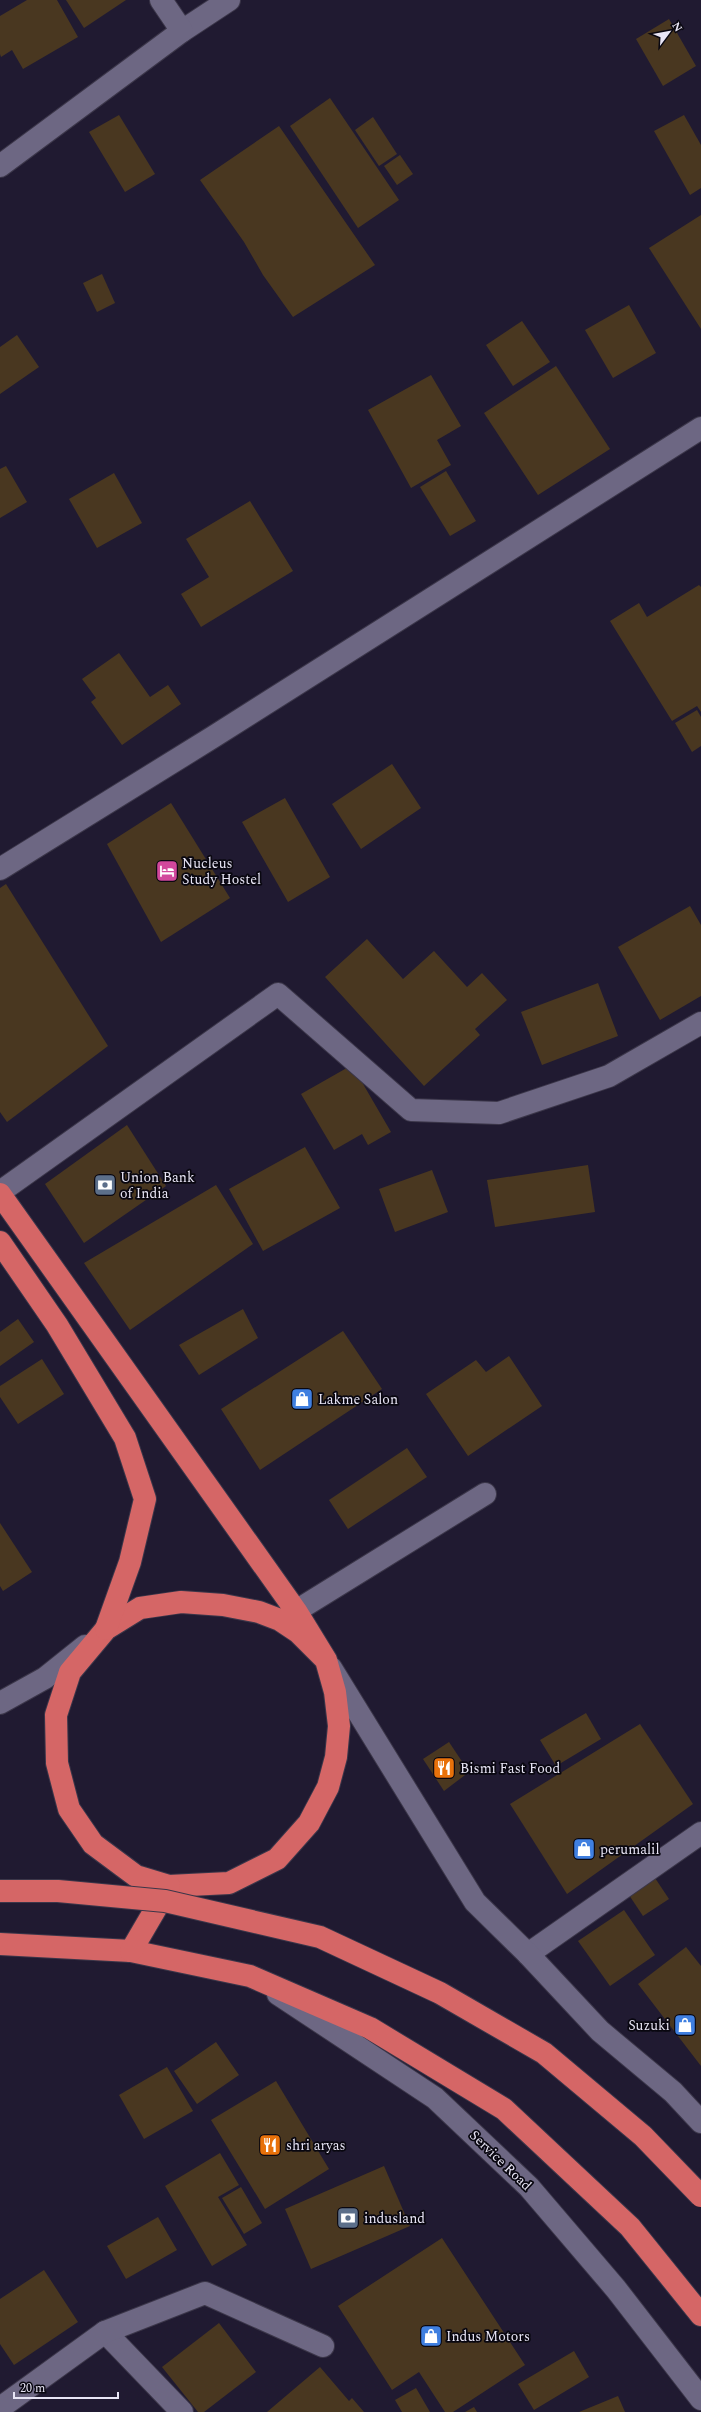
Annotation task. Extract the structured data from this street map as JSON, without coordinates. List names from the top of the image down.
{
  "streets": {
    "street": ["Service Road"]
  },
  "places": {
    "hotel": ["Nucleus Study Hostel"],
    "bank": ["Union Bank of India", "indusland"],
    "shop": [
      "Lakme Salon",
      "perumalil",
      "Suzuki",
      "Indus Motors"
    ],
    "restaurant": ["Bismi Fast Food", "shri aryas"]
  },
  "scale_bar": "20 m",
  "north": "top right"
}
